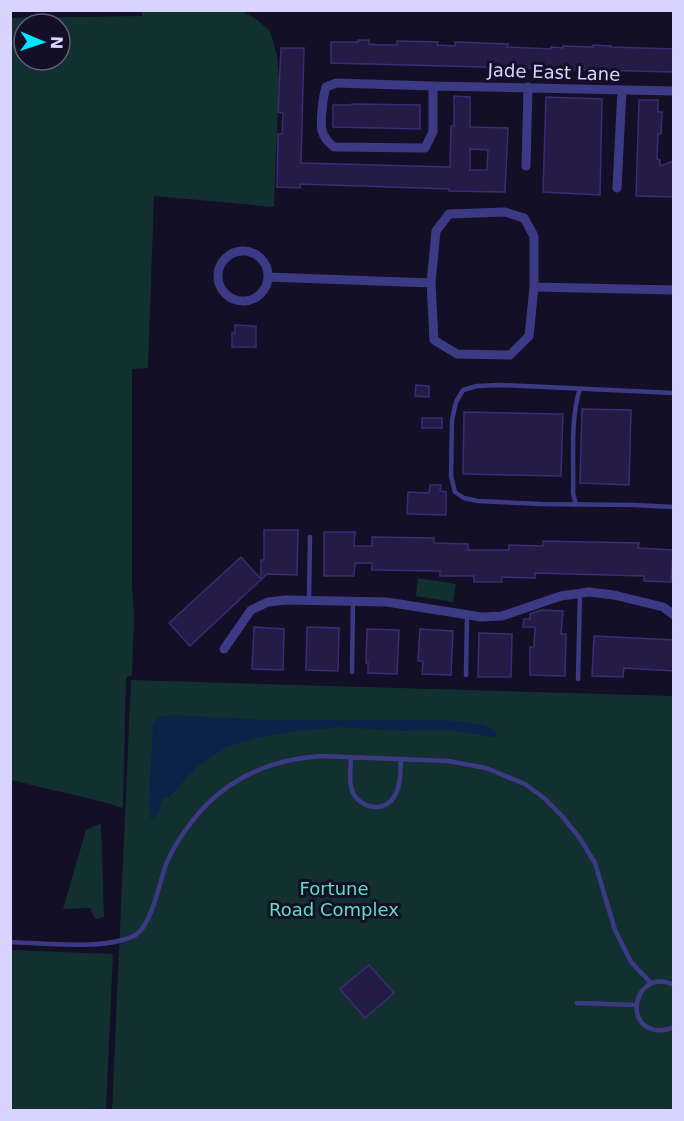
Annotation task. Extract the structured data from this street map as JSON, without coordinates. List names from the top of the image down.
{
  "streets": {
    "street": ["Jade East Lane"]
  },
  "parks": ["Fortune Road Complex"],
  "north": "right"
}
